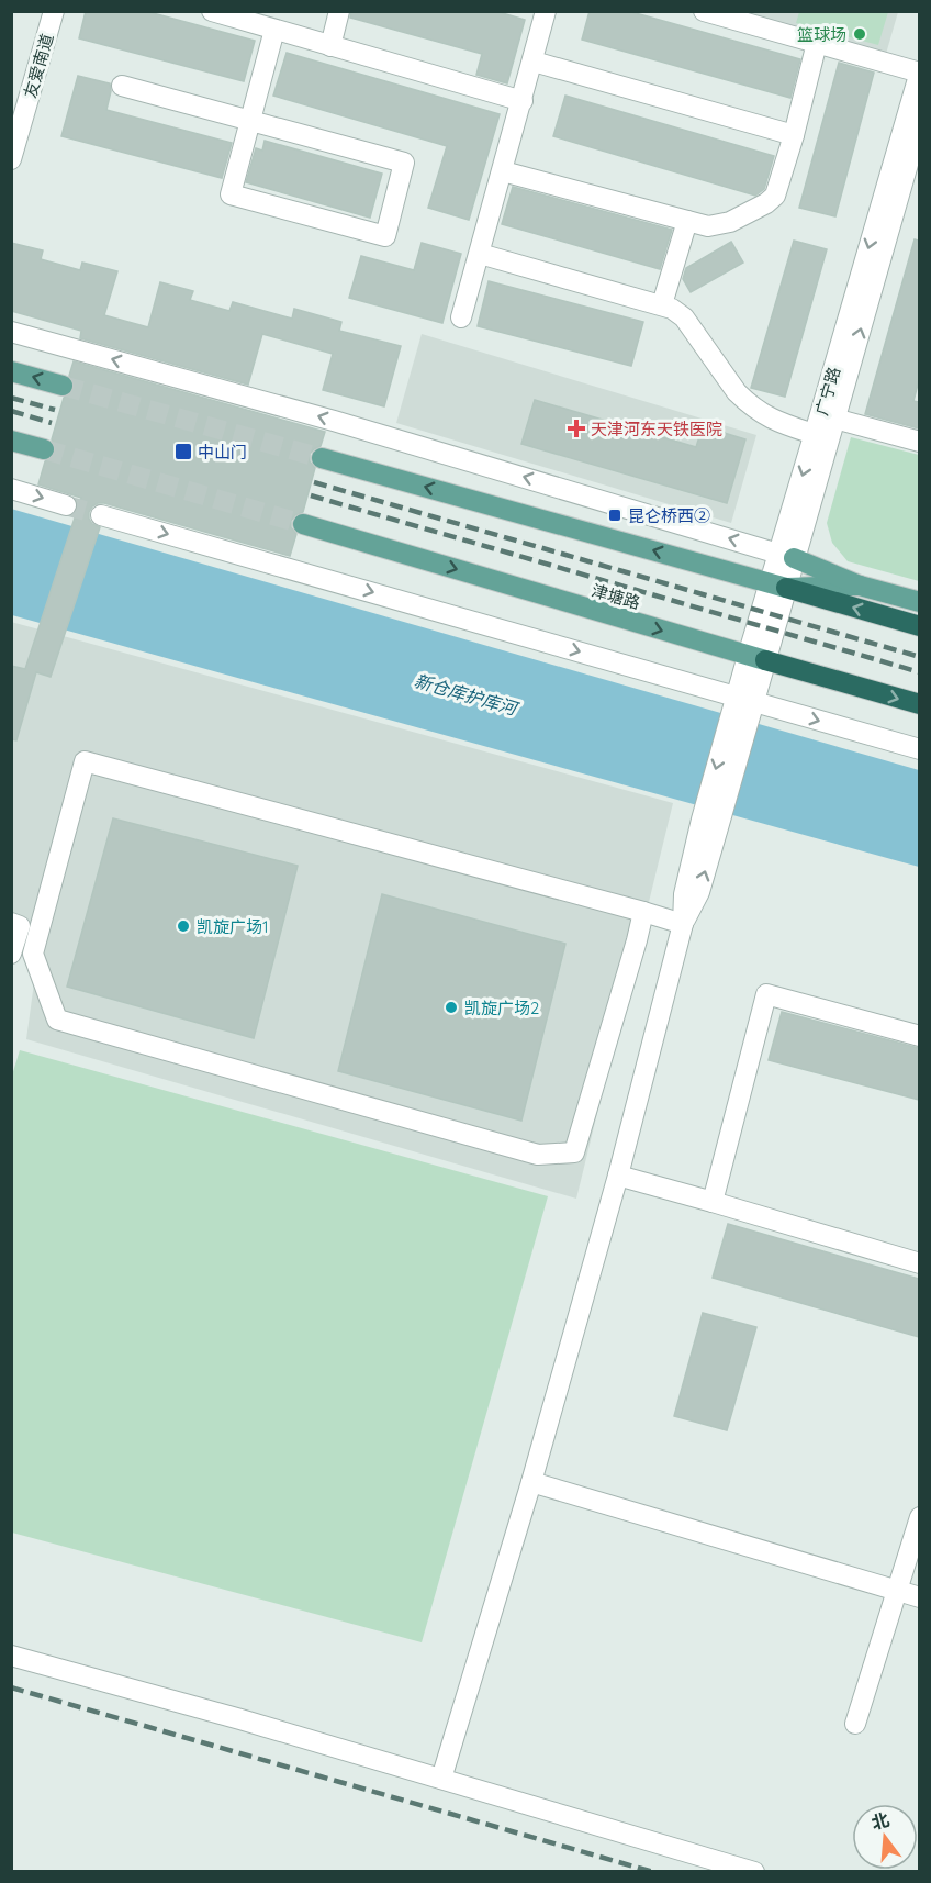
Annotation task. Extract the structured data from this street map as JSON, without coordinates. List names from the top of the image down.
{
  "streets": {
    "highway": ["津塘路"],
    "street": ["友爱南道", "广宁路"]
  },
  "crossings": [
    ["广宁路", "津塘路"]
  ],
  "water": ["新仓库护库河"],
  "places": {
    "other": ["篮球场", "凯旋广场1", "凯旋广场2"],
    "health": ["天津河东天铁医院"],
    "transit": ["中山门", "昆仑桥西②"]
  },
  "north": "top"
}
